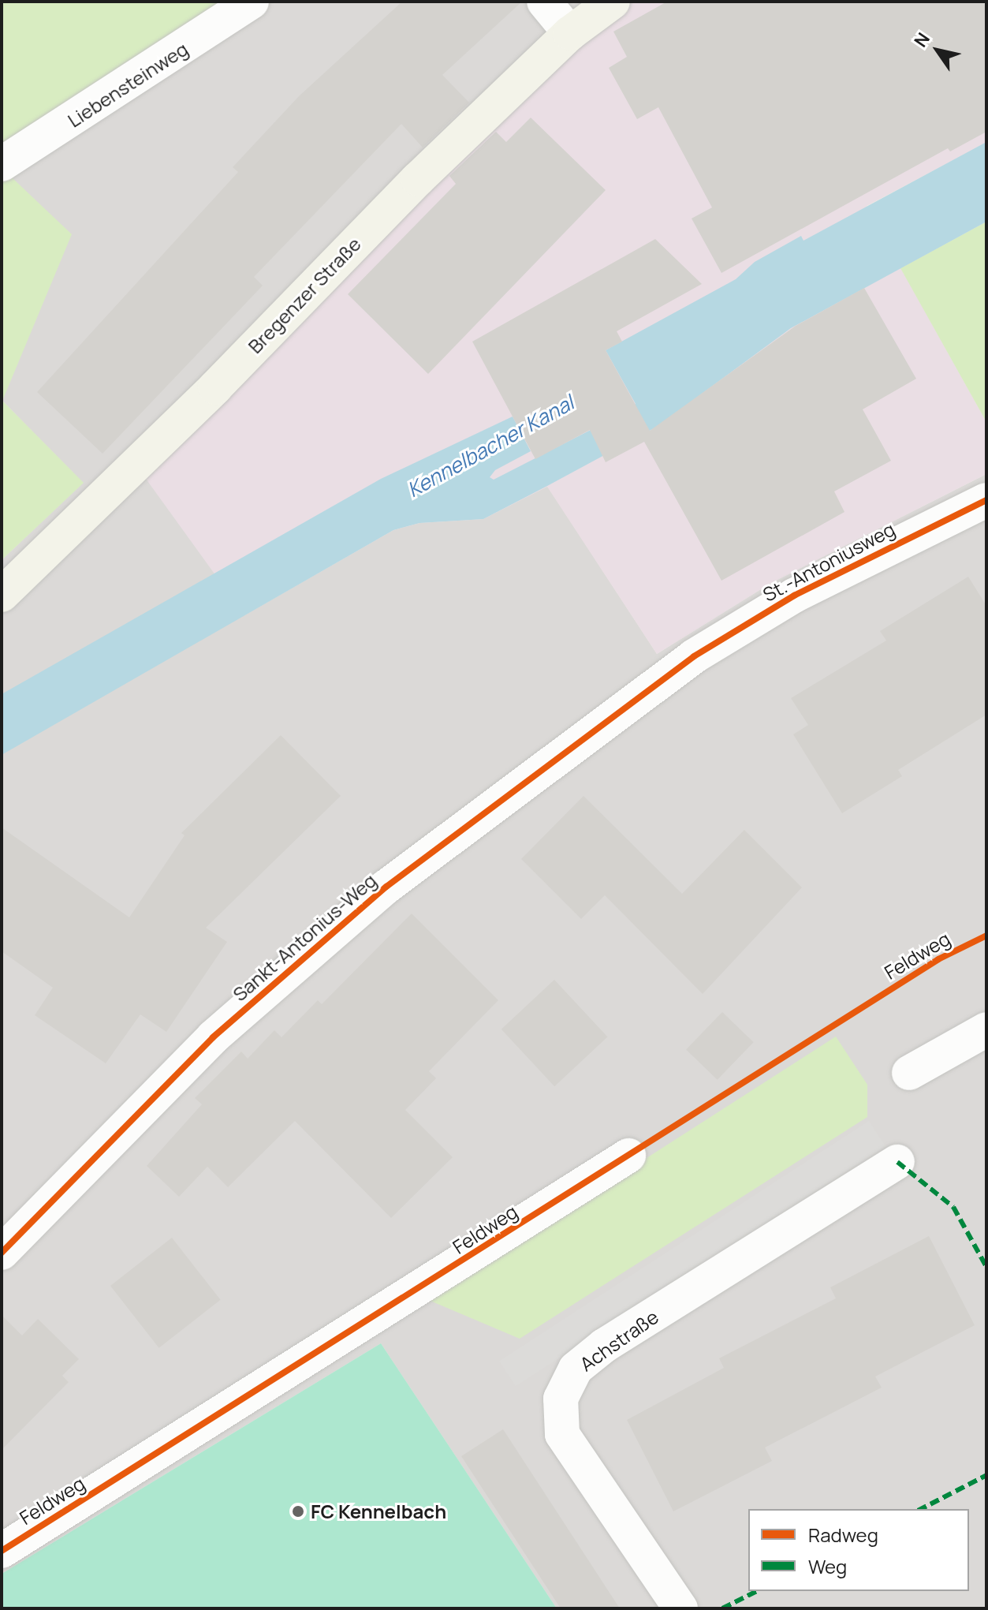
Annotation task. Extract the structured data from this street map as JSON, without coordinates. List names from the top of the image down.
{
  "streets": {
    "main road": ["Bregenzer Straße"],
    "street": [
      "Liebensteinweg",
      "St.-Antoniusweg",
      "Sankt-Antonius-Weg",
      "Feldweg",
      "Achstraße"
    ]
  },
  "crossings": [
    ["St.-Antoniusweg", "Sankt-Antonius-Weg"]
  ],
  "water": ["Kennelbacher Kanal"],
  "places": ["FC Kennelbach"],
  "legend": ["Radweg", "Weg"],
  "north": "top left"
}
